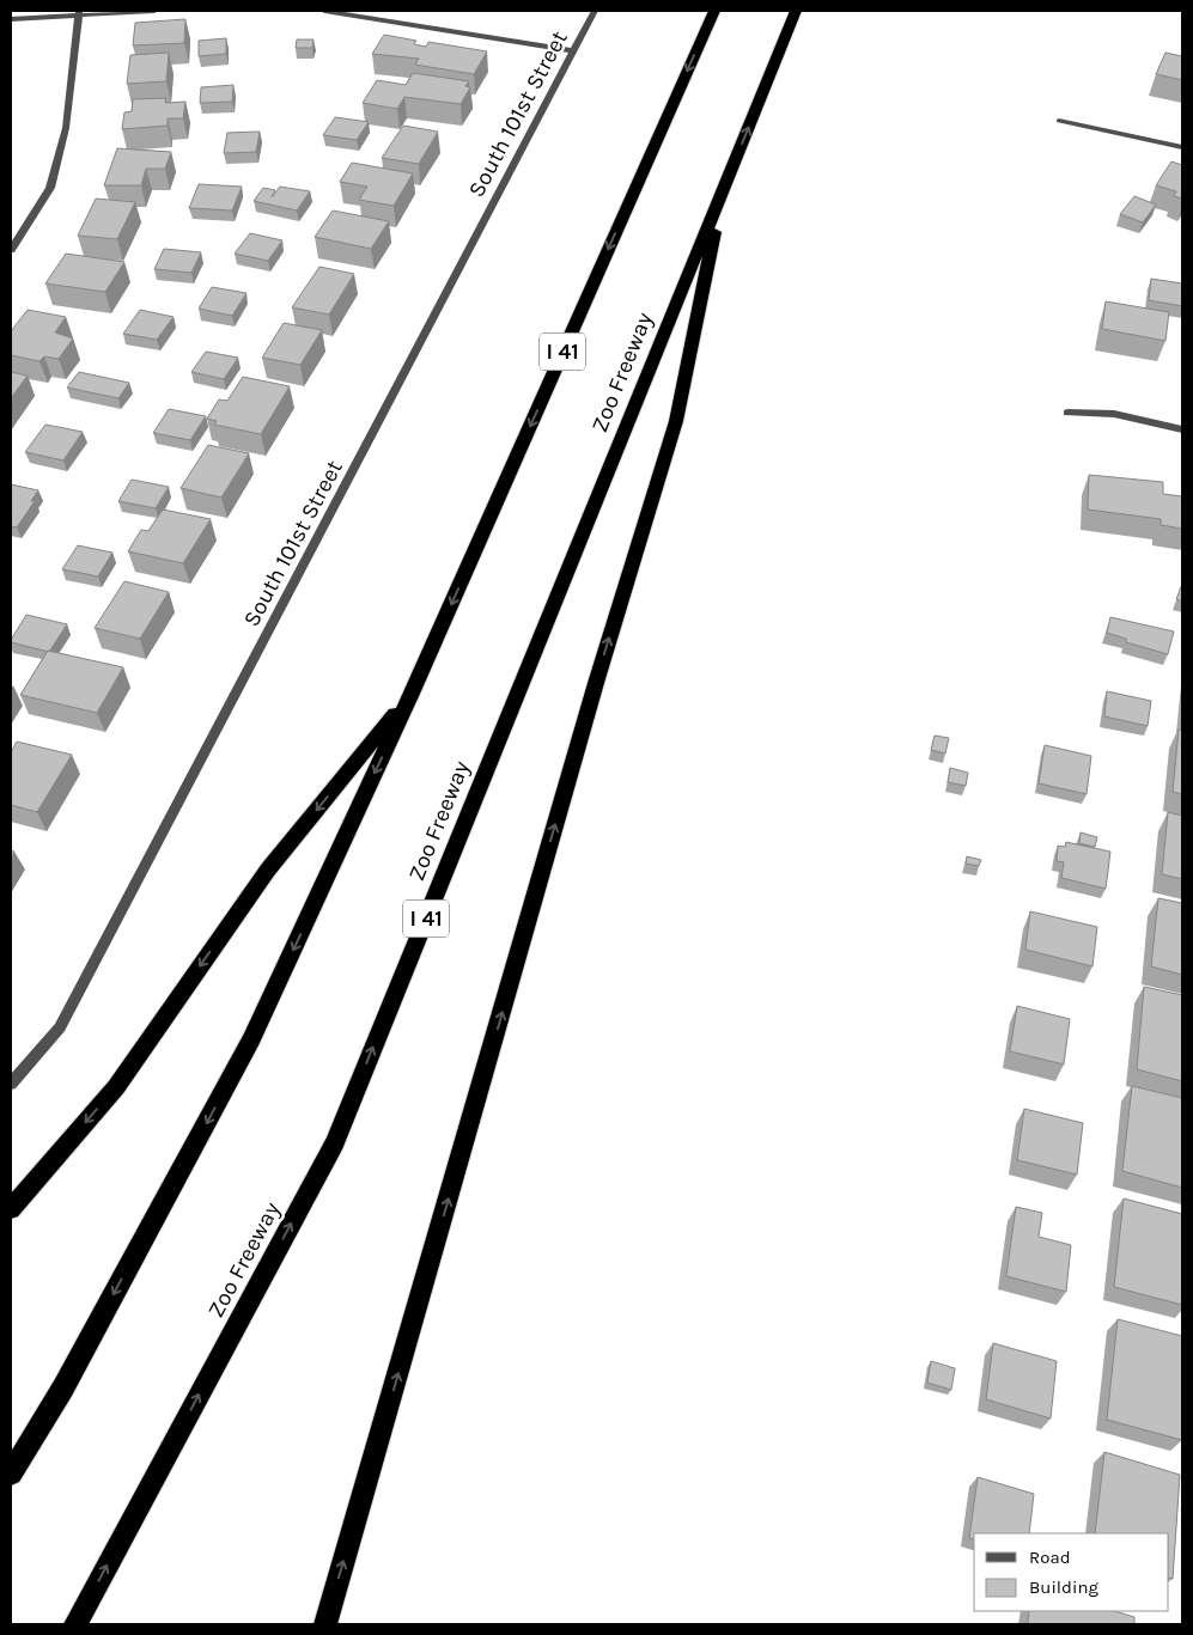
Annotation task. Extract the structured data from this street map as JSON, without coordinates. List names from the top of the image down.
{
  "streets": {
    "highway": ["I 41", "Zoo Freeway"],
    "street": ["South 101st Street"]
  },
  "legend": ["Road", "Building"]
}
